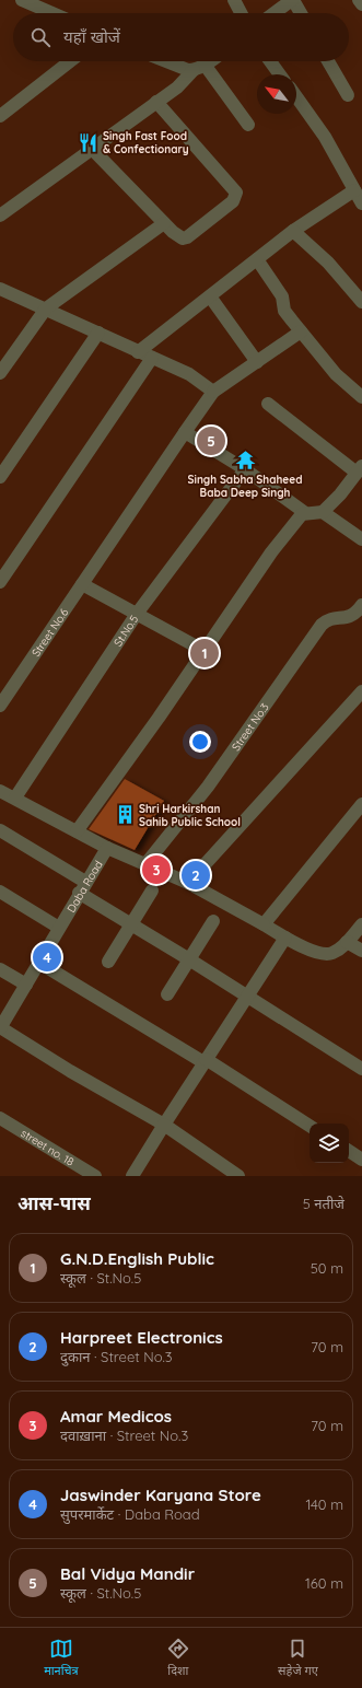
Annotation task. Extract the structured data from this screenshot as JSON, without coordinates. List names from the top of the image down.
{
  "streets": {
    "street": [
      "St.No.5",
      "Street No.6",
      "Street No.3",
      "Daba Road",
      "street no. 18"
    ]
  },
  "crossings": [
    ["St.No.5", "Daba Road"]
  ],
  "places": {
    "restaurant": ["Singh Fast Food & Confectionary"],
    "temple": ["Singh Sabha Shaheed Baba Deep Singh"],
    "building": ["Shri Harkirshan Sahib Public School"]
  },
  "north": "top left",
  "page": {
    "search": "यहाँ खोजें",
    "pins": [
      "5",
      "1",
      "3",
      "2",
      "4"
    ],
    "heading": ["आस-पास", "5 नतीजे"],
    "list": [
      {
        "mark": "1",
        "name": "G.N.D.English Public",
        "note": "स्कूल · St.No.5",
        "value": "50 m"
      },
      {
        "mark": "2",
        "name": "Harpreet Electronics",
        "note": "दुकान · Street No.3",
        "value": "70 m"
      },
      {
        "mark": "3",
        "name": "Amar Medicos",
        "note": "दवाख़ाना · Street No.3",
        "value": "70 m"
      },
      {
        "mark": "4",
        "name": "Jaswinder Karyana Store",
        "note": "सुपरमार्केट · Daba Road",
        "value": "140 m"
      },
      {
        "mark": "5",
        "name": "Bal Vidya Mandir",
        "note": "स्कूल · St.No.5",
        "value": "160 m"
      }
    ],
    "nav": ["मानचित्र", "दिशा", "सहेजे गए"]
  }
}
